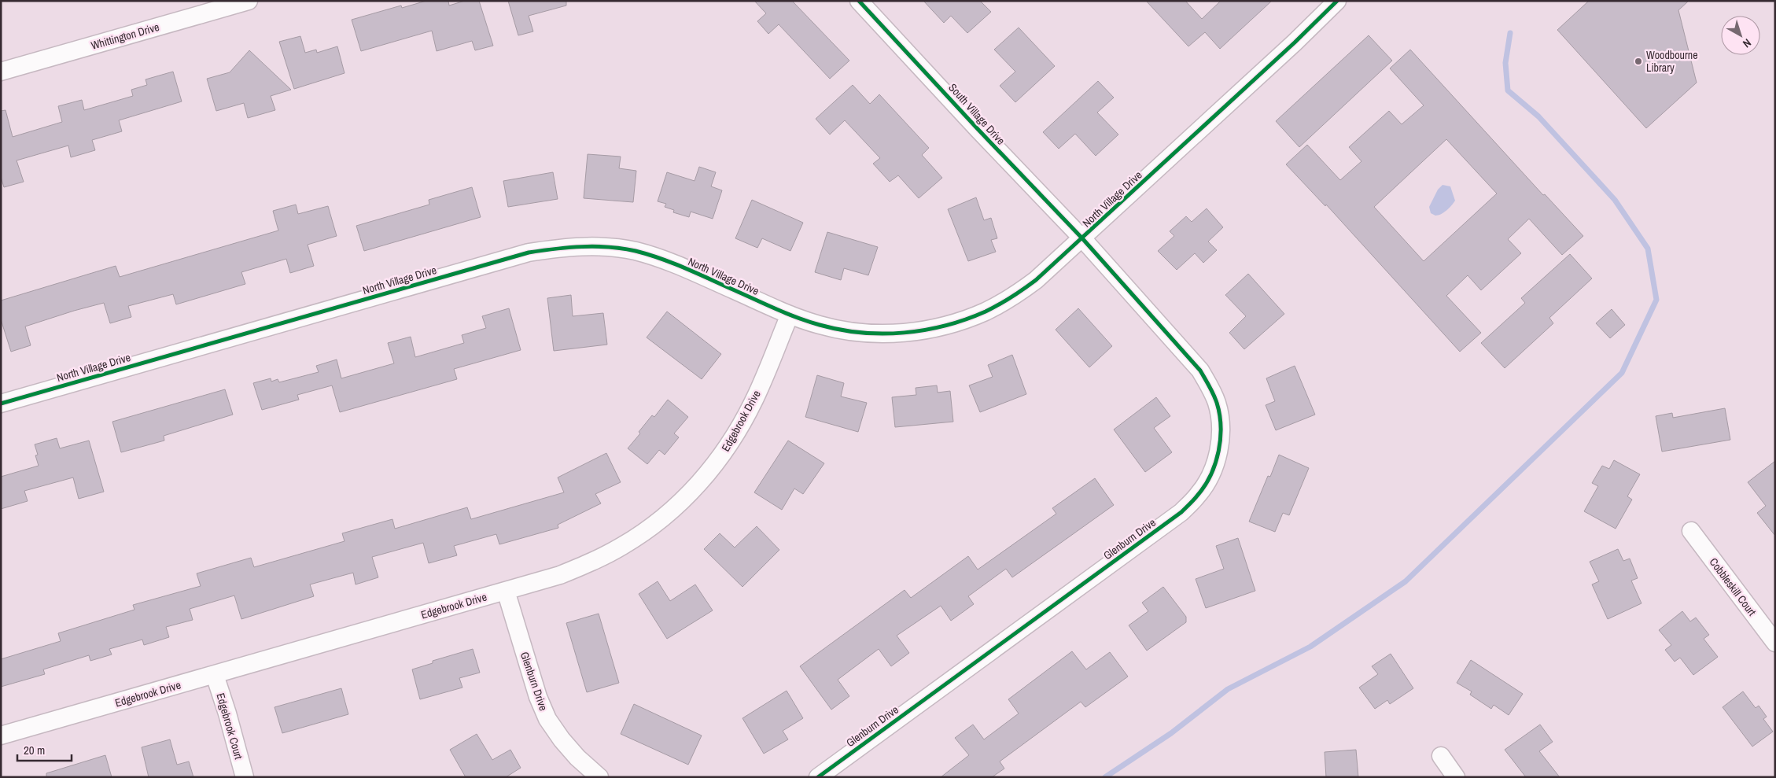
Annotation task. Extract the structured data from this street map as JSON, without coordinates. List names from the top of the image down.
{
  "streets": {
    "street": [
      "Whittington Drive",
      "South Village Drive",
      "North Village Drive",
      "Edgebrook Drive",
      "Glenburn Drive",
      "Cobbleskill Court",
      "Edgebrook Court"
    ]
  },
  "crossings": [
    ["South Village Drive", "North Village Drive"],
    ["South Village Drive", "Glenburn Drive"],
    ["North Village Drive", "Edgebrook Drive"],
    ["North Village Drive", "Glenburn Drive"],
    ["Edgebrook Drive", "Glenburn Drive"],
    ["Edgebrook Drive", "Edgebrook Court"]
  ],
  "places": ["Woodbourne Library"],
  "scale_bar": "20 m",
  "north": "bottom right"
}
